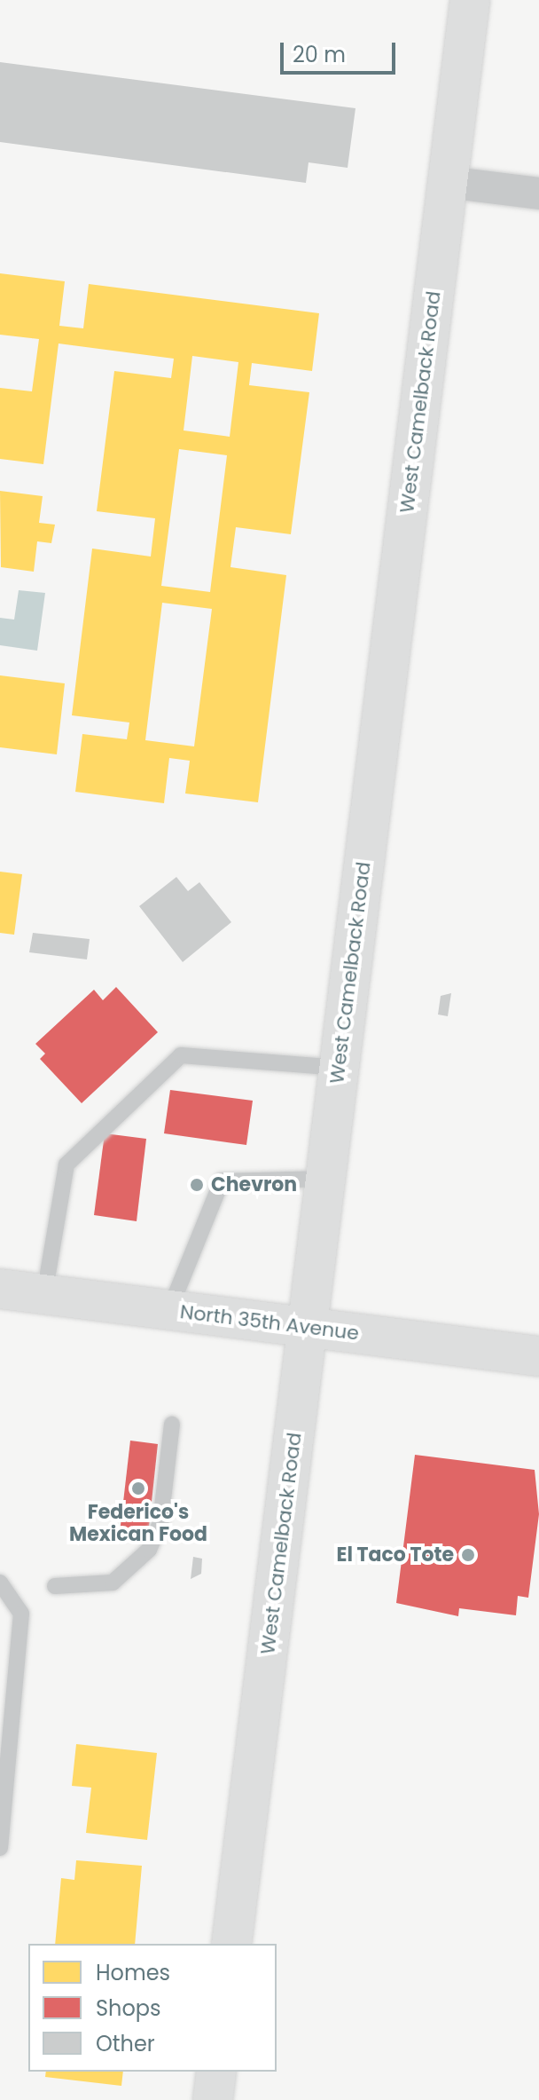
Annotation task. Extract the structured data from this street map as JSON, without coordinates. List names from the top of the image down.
{
  "streets": {
    "main road": ["West Camelback Road", "North 35th Avenue"]
  },
  "crossings": [
    ["West Camelback Road", "North 35th Avenue"]
  ],
  "places": ["Chevron", "Federico's Mexican Food", "El Taco Tote"],
  "legend": ["Homes", "Shops", "Other"],
  "scale_bar": "20 m"
}
